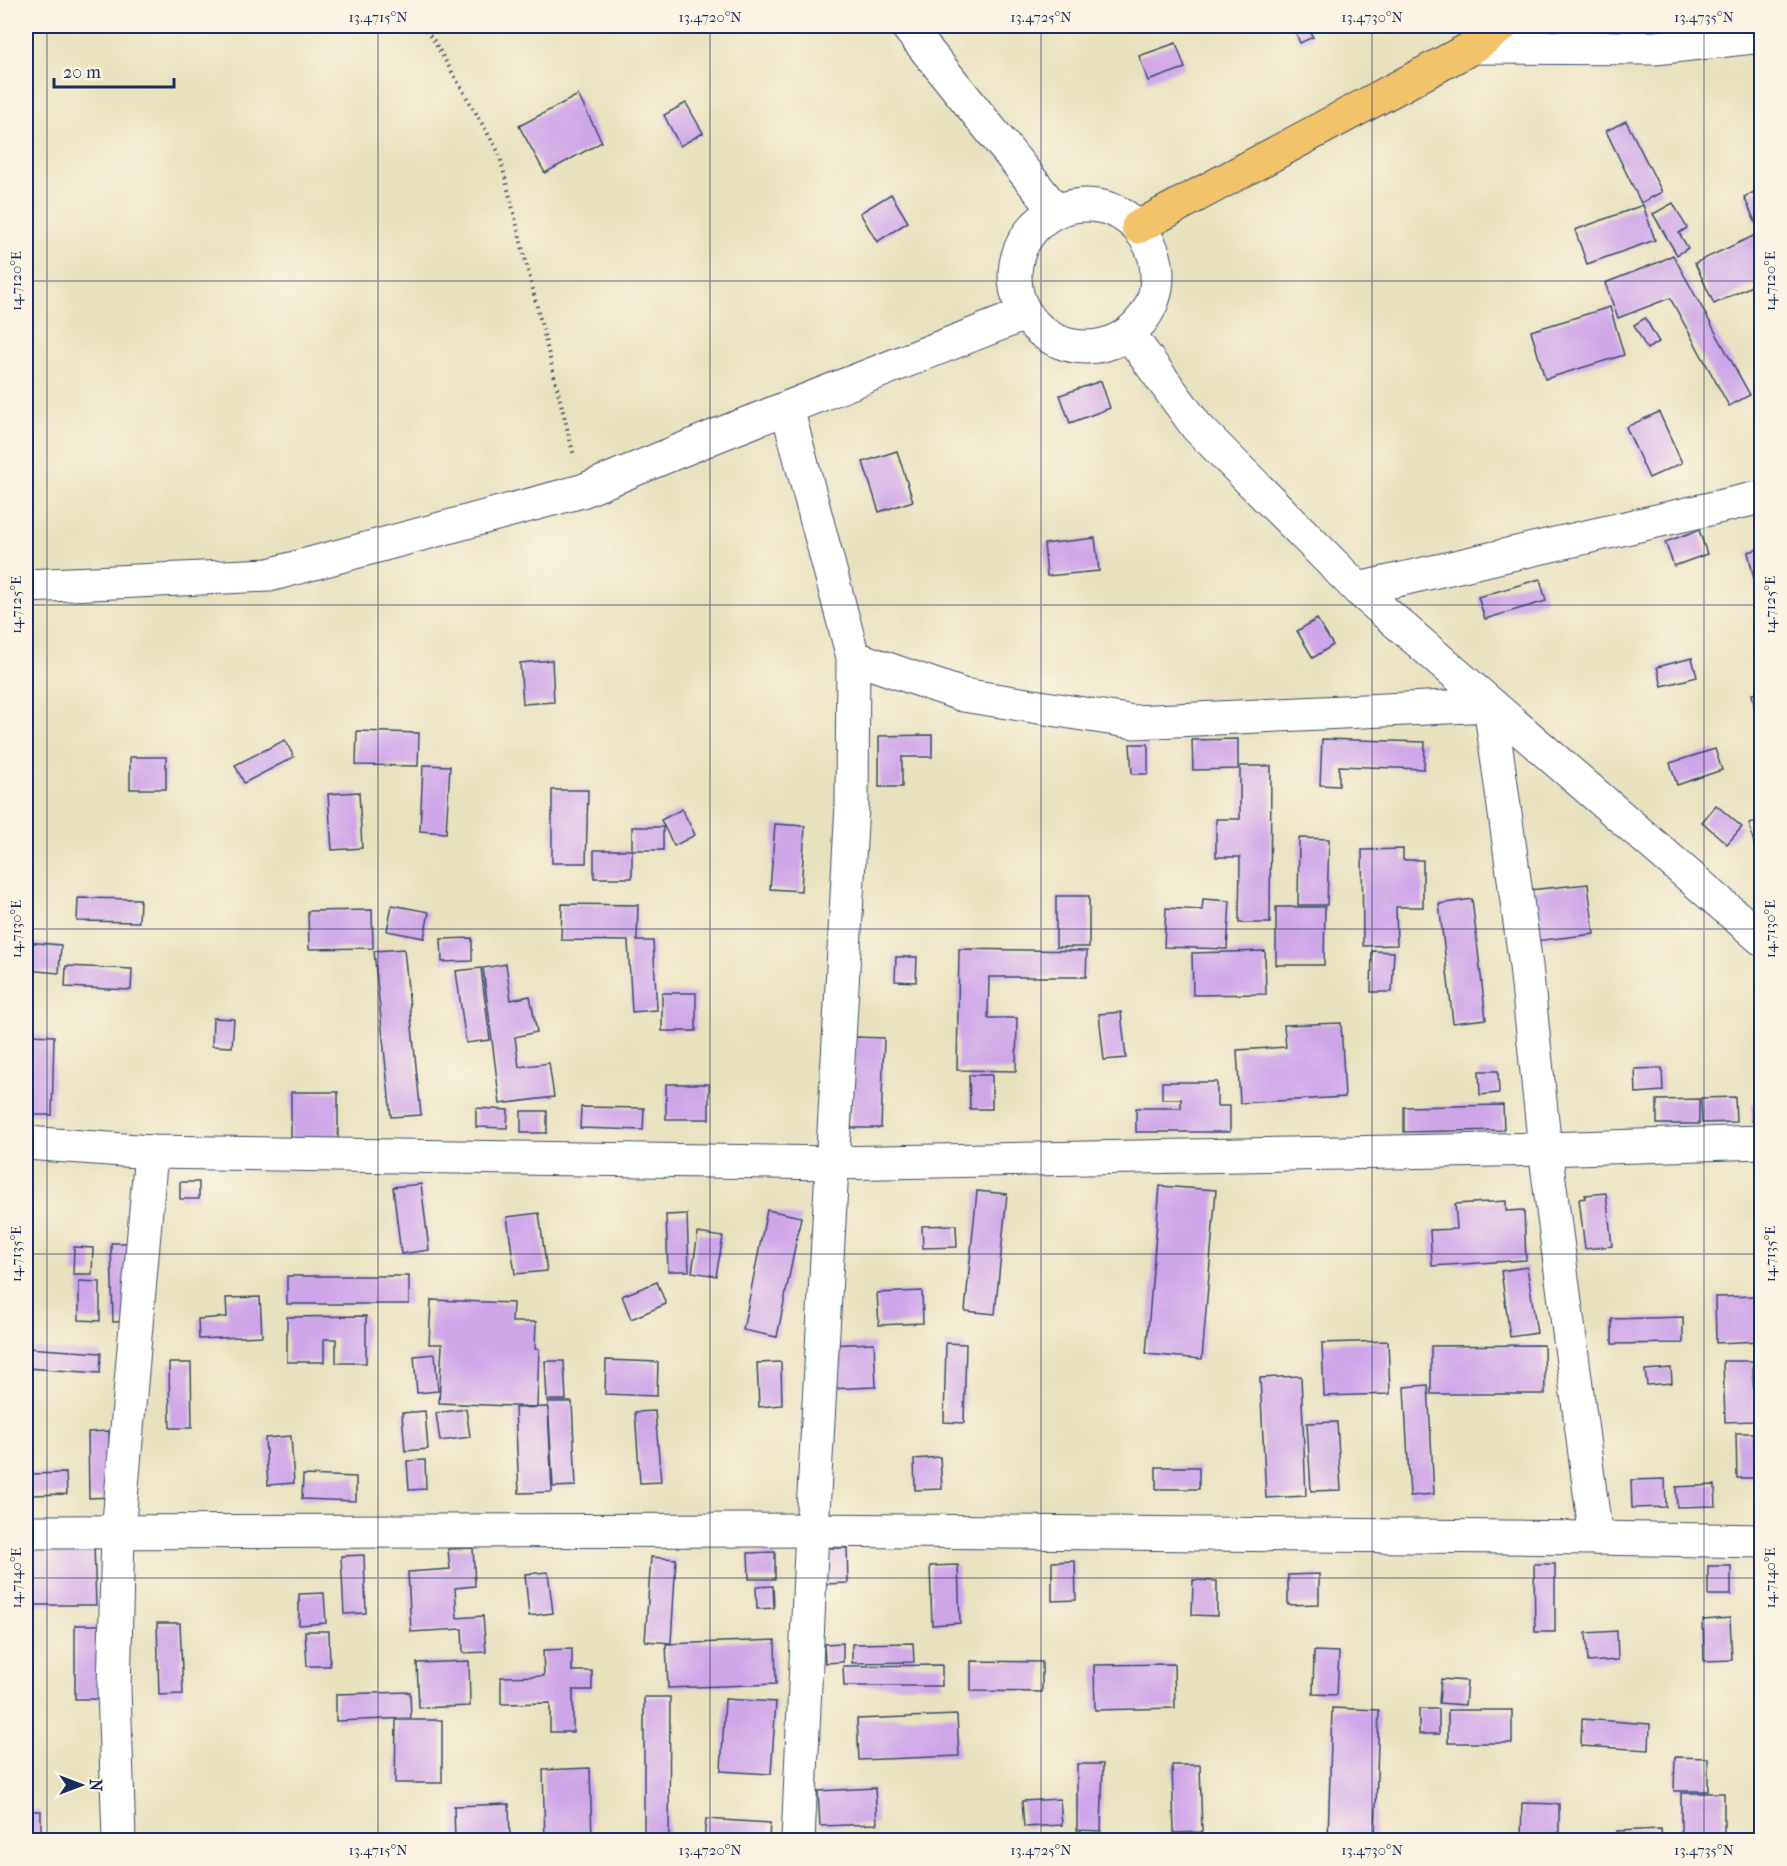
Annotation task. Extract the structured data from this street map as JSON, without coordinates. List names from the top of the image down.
{
  "scale_bar": "20 m",
  "north": "right",
  "coordinates": [
    "13.4715°N",
    "13.4720°N",
    "13.4725°N",
    "13.4730°N",
    "13.4735°N",
    "14.7120°E",
    "14.7125°E",
    "14.7130°E",
    "14.7135°E",
    "14.7140°E"
  ]
}
